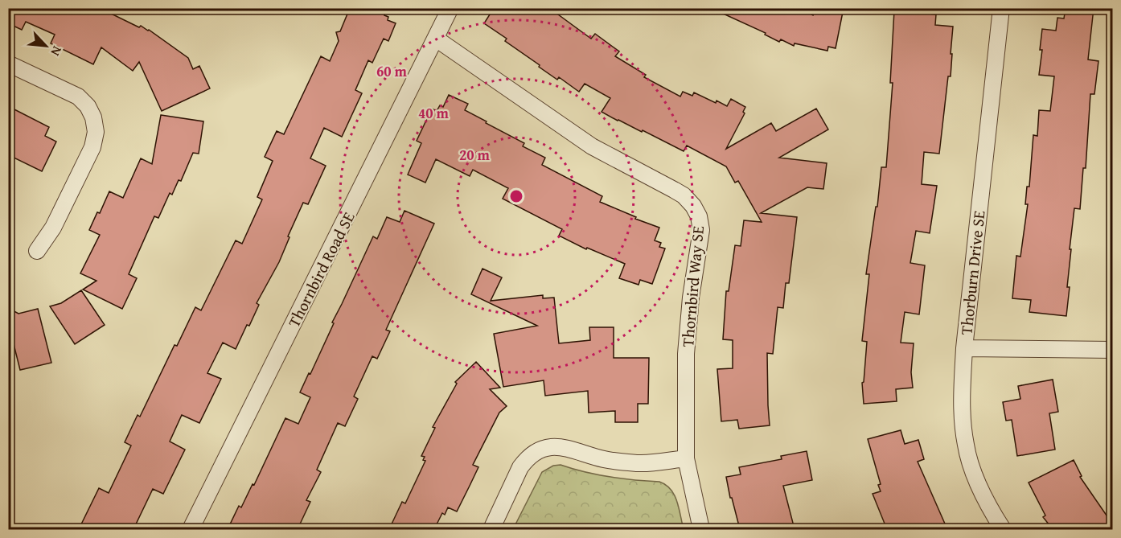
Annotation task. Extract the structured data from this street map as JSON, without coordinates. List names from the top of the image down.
{
  "streets": {
    "street": ["Thornbird Road SE", "Thorburn Drive SE", "Thornbird Way SE"]
  },
  "crossings": [
    ["Thornbird Road SE", "Thornbird Way SE"]
  ],
  "north": "bottom right",
  "rings": ["60 m", "40 m", "20 m"]
}
